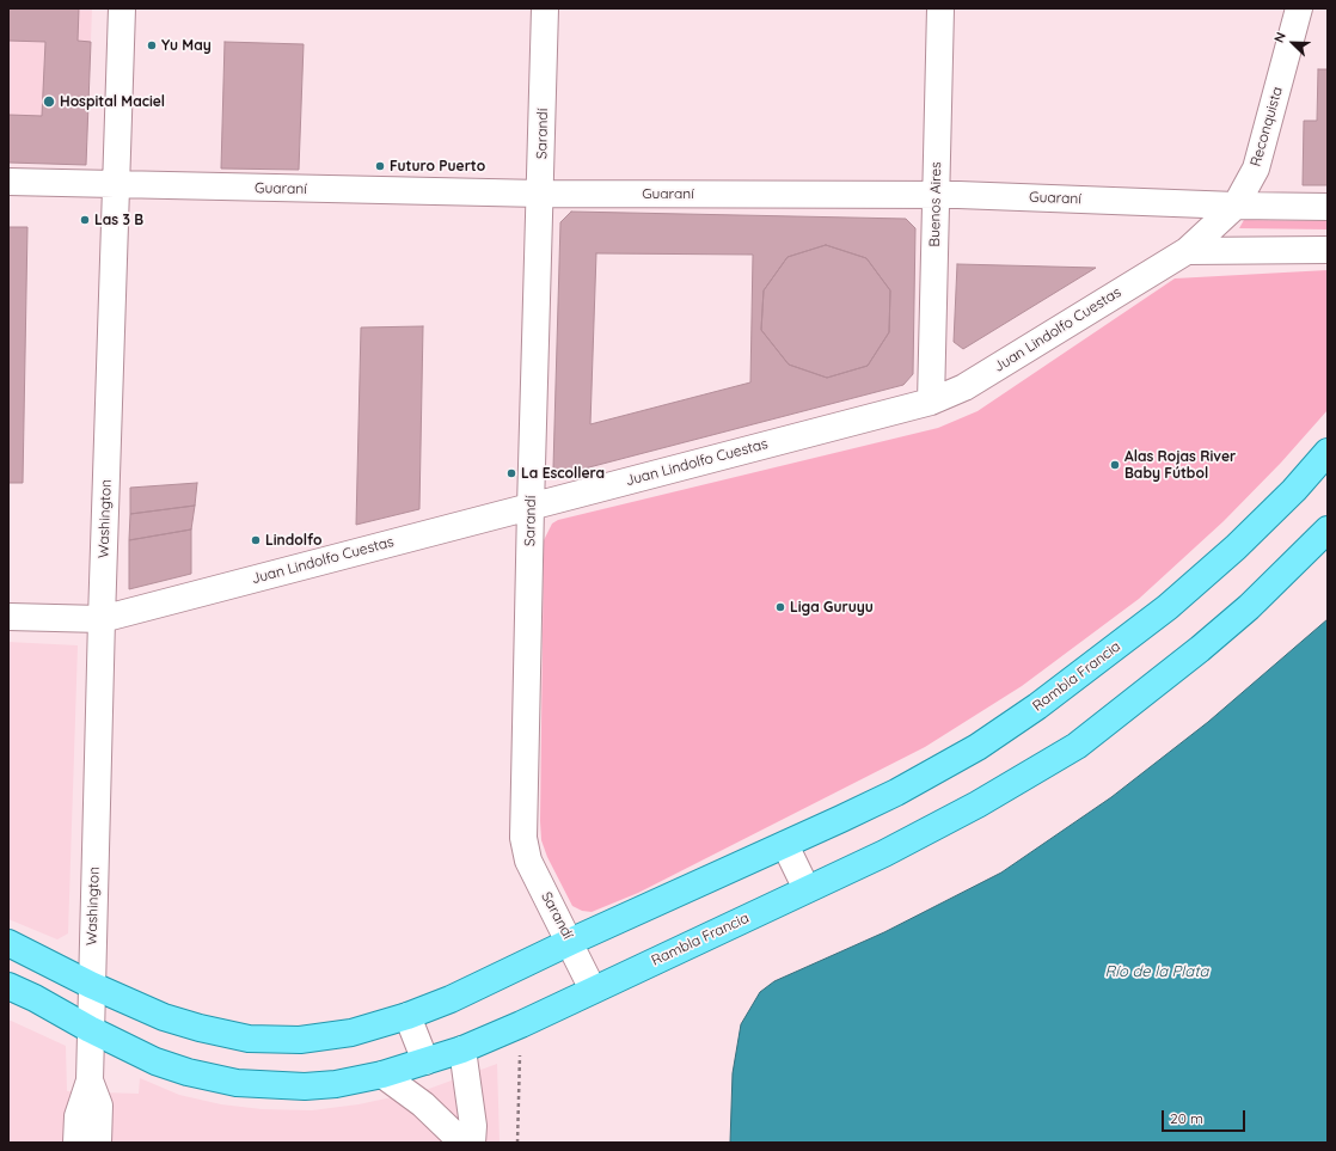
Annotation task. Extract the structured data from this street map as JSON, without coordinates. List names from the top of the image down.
{
  "streets": {
    "main road": ["Rambla Francia"],
    "street": [
      "Reconquista",
      "Sarandí",
      "Guaraní",
      "Buenos Aires",
      "Juan Lindolfo Cuestas",
      "Washington"
    ]
  },
  "crossings": [
    ["Reconquista", "Guaraní"],
    ["Reconquista", "Juan Lindolfo Cuestas"],
    ["Sarandí", "Guaraní"],
    ["Sarandí", "Juan Lindolfo Cuestas"],
    ["Sarandí", "Rambla Francia"],
    ["Guaraní", "Buenos Aires"],
    ["Guaraní", "Washington"],
    ["Buenos Aires", "Juan Lindolfo Cuestas"],
    ["Juan Lindolfo Cuestas", "Washington"],
    ["Washington", "Rambla Francia"]
  ],
  "water": ["Río de la Plata"],
  "places": [
    "Yu May",
    "Hospital Maciel",
    "Futuro Puerto",
    "Las 3 B",
    "Alas Rojas River Baby Fútbol",
    "La Escollera",
    "Lindolfo",
    "Liga Guruyu"
  ],
  "scale_bar": "20 m",
  "north": "top left"
}
